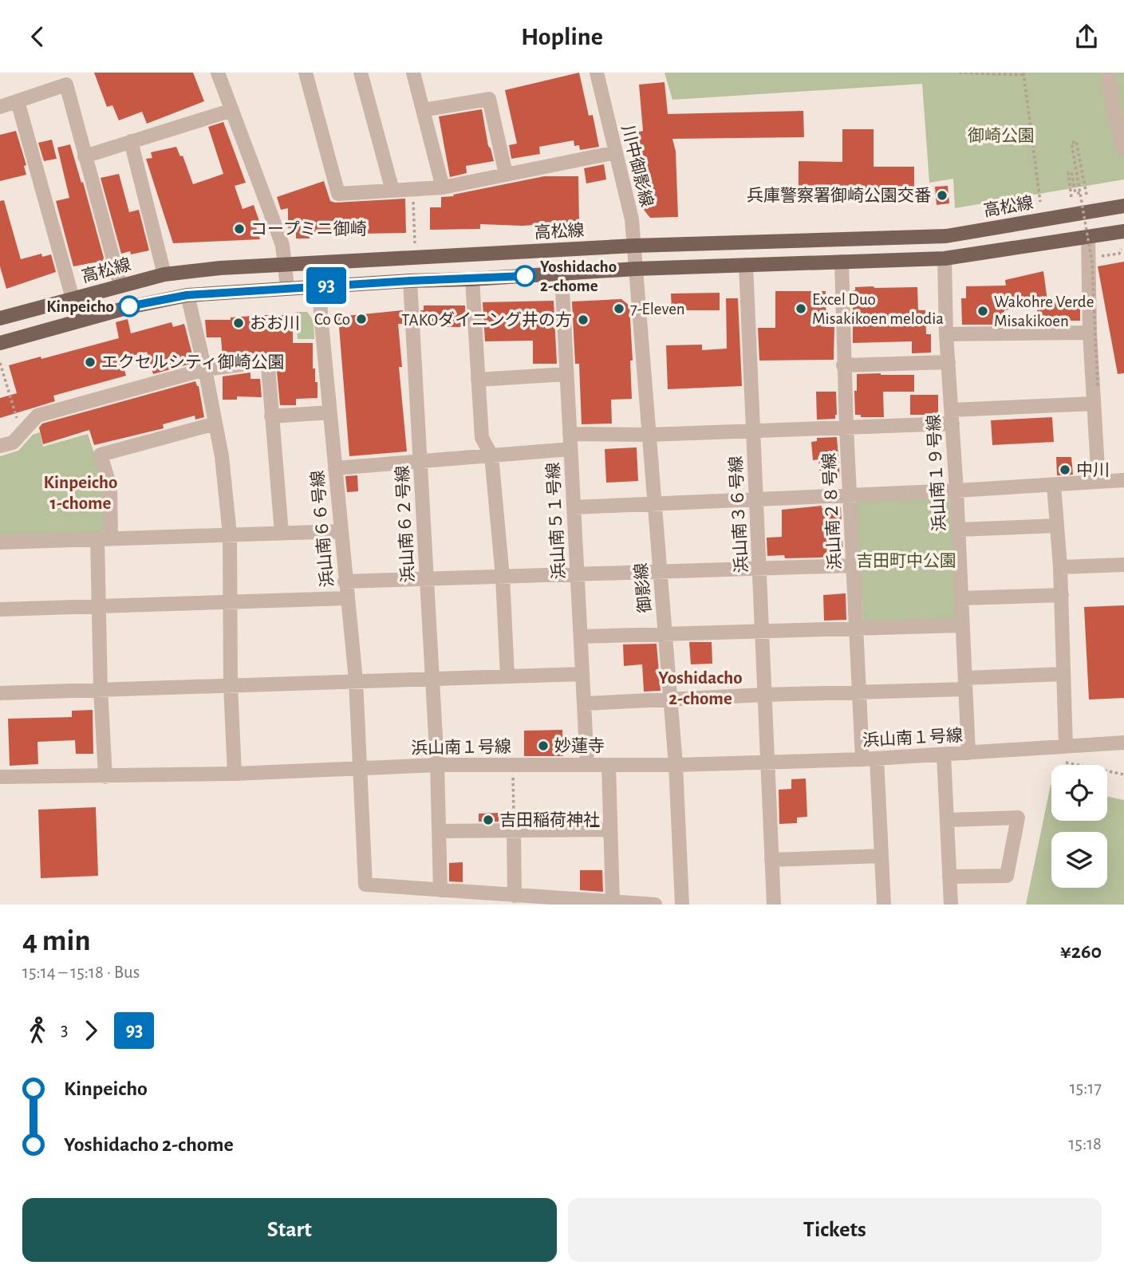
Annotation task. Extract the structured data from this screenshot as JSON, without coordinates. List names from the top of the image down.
{
  "streets": {
    "main road": ["高松線"],
    "street": [
      "川中御影線",
      "浜山南１９号線",
      "浜山南２８号線",
      "浜山南３６号線",
      "浜山南５１号線",
      "浜山南６２号線",
      "浜山南６６号線",
      "御影線",
      "浜山南１号線"
    ]
  },
  "crossings": [
    ["川中御影線", "高松線"],
    ["川中御影線", "御影線"],
    ["浜山南１９号線", "浜山南１号線"],
    ["浜山南２８号線", "浜山南１号線"],
    ["浜山南３６号線", "浜山南１号線"],
    ["浜山南５１号線", "浜山南１号線"],
    ["浜山南６２号線", "浜山南６６号線"],
    ["浜山南６２号線", "浜山南１号線"],
    ["浜山南６６号線", "浜山南１号線"],
    ["御影線", "浜山南１号線"]
  ],
  "districts": ["Kinpeicho 1-chome", "Yoshidacho 2-chome"],
  "parks": ["御崎公園", "吉田町中公園"],
  "places": [
    "兵庫警察署御崎公園交番",
    "コープミニ御崎",
    "Yoshidacho 2-chome",
    "Kinpeicho",
    "7-Eleven",
    "Excel Duo Misakikoen melodia",
    "Wakohre Verde Misakikoen",
    "Co Co",
    "TAKOダイニング井の方",
    "おお川",
    "エクセルシティ御崎公園",
    "中川",
    "妙蓮寺",
    "吉田稲荷神社"
  ],
  "lines": ["bus line 93"],
  "page": {
    "header": "Hopline",
    "on_map": "93",
    "heading": ["4 min", "15:14 – 15:18 · Bus", "¥260"],
    "legs": ["3", "93"],
    "list": [
      {
        "name": "Kinpeicho",
        "value": "15:17"
      },
      {
        "name": "Yoshidacho 2-chome",
        "value": "15:18"
      }
    ],
    "buttons": ["Start", "Tickets"]
  }
}
